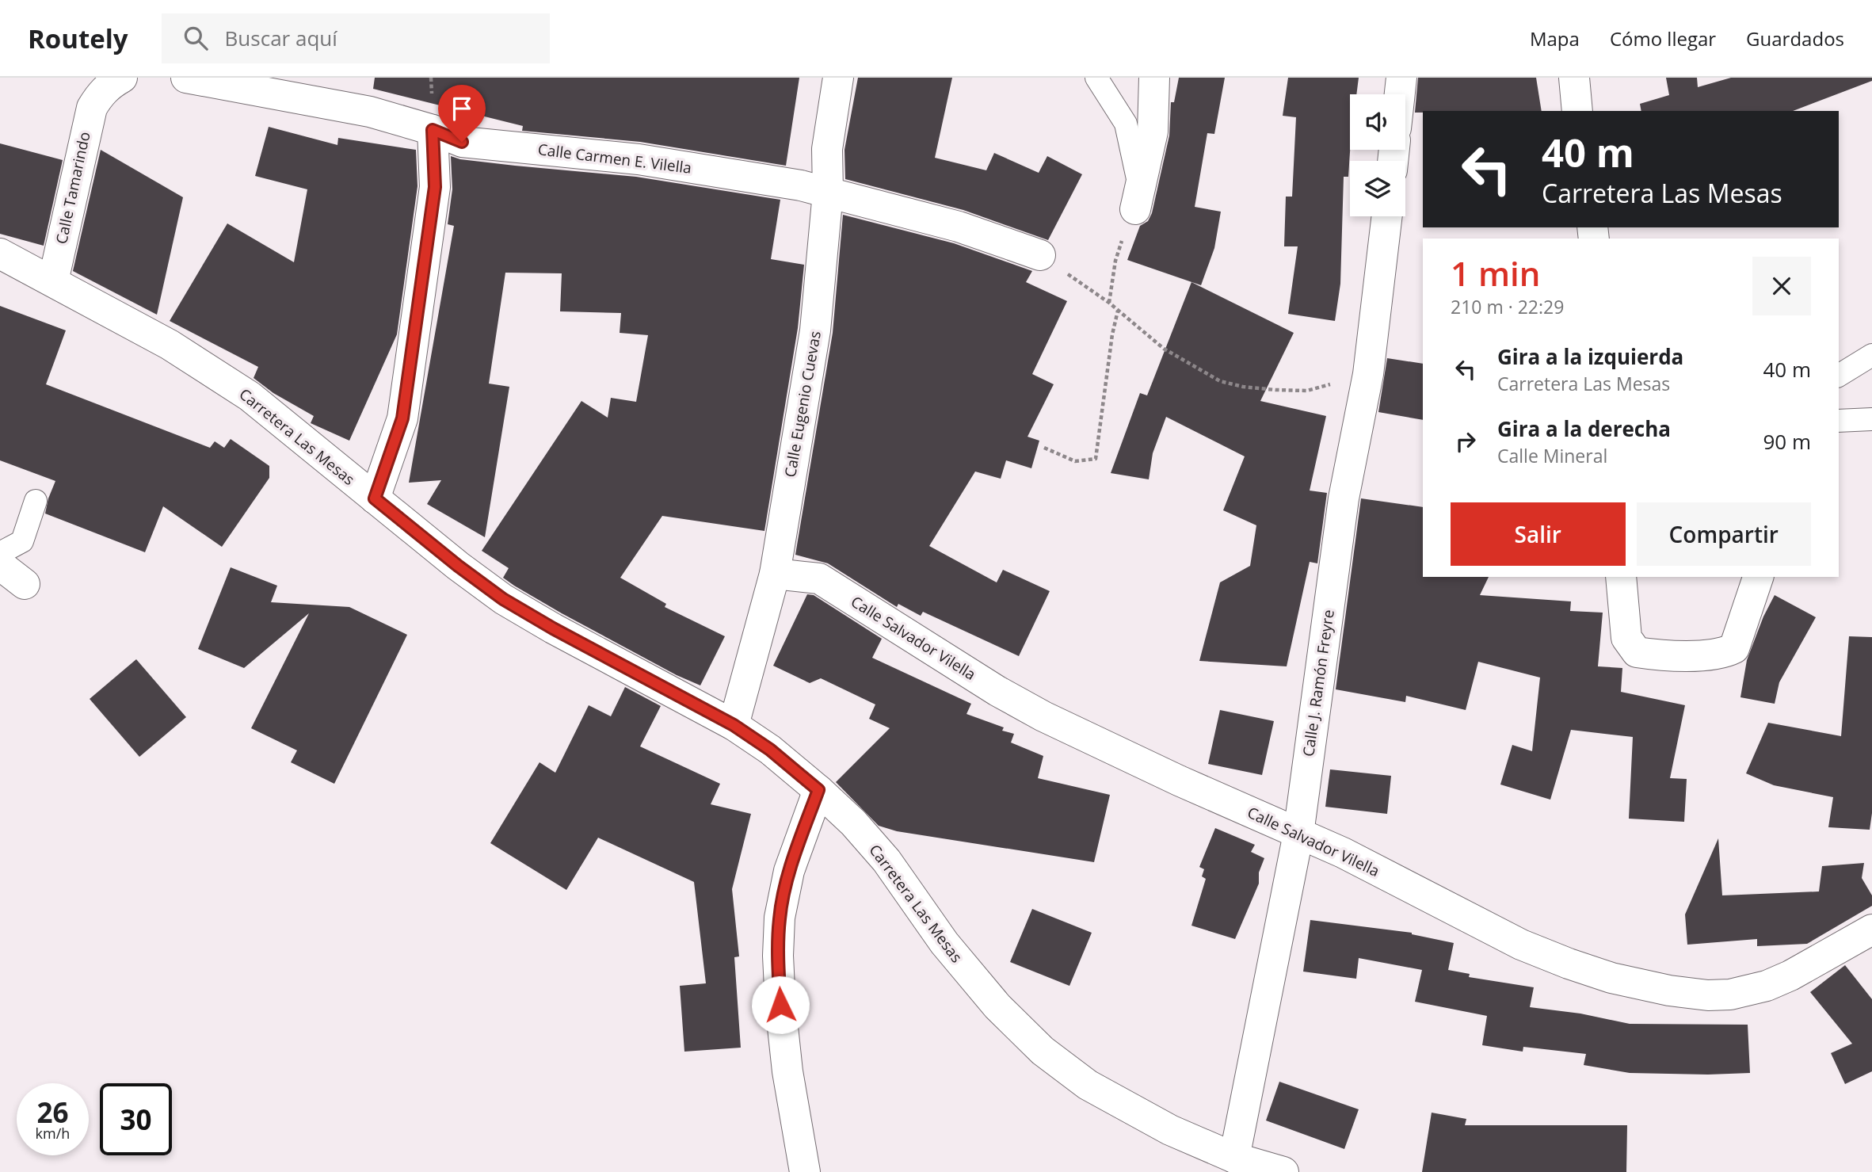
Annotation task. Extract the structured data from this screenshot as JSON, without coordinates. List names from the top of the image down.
{
  "streets": {
    "street": [
      "Calle Carmen E. Vilella",
      "Calle Tamarindo",
      "Calle Eugenio Cuevas",
      "Carretera Las Mesas",
      "Calle Salvador Vilella",
      "Calle J. Ramón Freyre"
    ]
  },
  "crossings": [
    ["Calle Carmen E. Vilella", "Calle Eugenio Cuevas"],
    ["Calle Tamarindo", "Carretera Las Mesas"],
    ["Calle Eugenio Cuevas", "Carretera Las Mesas"],
    ["Calle Eugenio Cuevas", "Calle Salvador Vilella"],
    ["Carretera Las Mesas", "Calle J. Ramón Freyre"],
    ["Calle Salvador Vilella", "Calle J. Ramón Freyre"]
  ],
  "page": {
    "header": "Routely",
    "search": "Buscar aquí",
    "nav": ["Mapa", "Cómo llegar", "Guardados"],
    "turn": ["40 m", "Carretera Las Mesas"],
    "heading": ["1 min", "210 m · 22:29"],
    "list": [
      {
        "name": "Gira a la izquierda",
        "note": "Carretera Las Mesas",
        "value": "40 m"
      },
      {
        "name": "Gira a la derecha",
        "note": "Calle Mineral",
        "value": "90 m"
      }
    ],
    "buttons": ["Salir", "Compartir"],
    "speed": "26 km/h",
    "limit": "30"
  }
}
